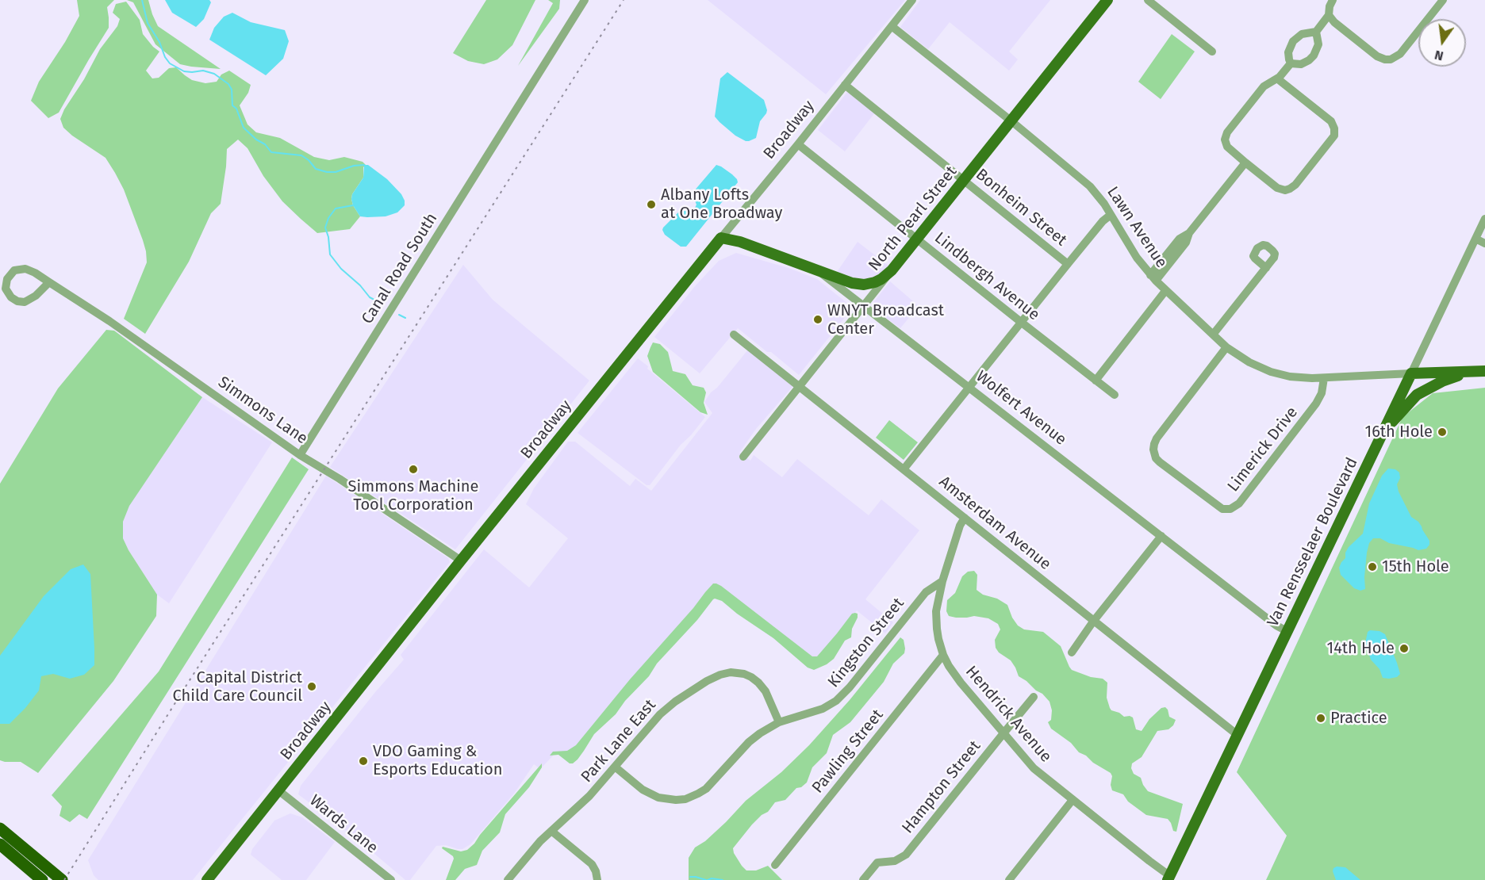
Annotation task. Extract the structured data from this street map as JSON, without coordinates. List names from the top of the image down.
{
  "streets": {
    "main road": [
      "Broadway",
      "North Pearl Street",
      "Wolfert Avenue",
      "Van Rensselaer Boulevard"
    ],
    "street": [
      "Bonheim Street",
      "Lawn Avenue",
      "Canal Road South",
      "Lindbergh Avenue",
      "Simmons Lane",
      "Limerick Drive",
      "Amsterdam Avenue",
      "Kingston Street",
      "Hendrick Avenue",
      "Park Lane East",
      "Pawling Street",
      "Hampton Street",
      "Wards Lane"
    ]
  },
  "crossings": [
    ["Broadway", "Bonheim Street"],
    ["Broadway", "Lawn Avenue"],
    ["Broadway", "Lindbergh Avenue"],
    ["Broadway", "Wolfert Avenue"],
    ["Broadway", "Simmons Lane"],
    ["Broadway", "Wards Lane"],
    ["Bonheim Street", "North Pearl Street"],
    ["North Pearl Street", "Lawn Avenue"],
    ["North Pearl Street", "Lindbergh Avenue"],
    ["North Pearl Street", "Wolfert Avenue"],
    ["North Pearl Street", "Amsterdam Avenue"],
    ["Lawn Avenue", "Limerick Drive"],
    ["Lawn Avenue", "Van Rensselaer Boulevard"],
    ["Canal Road South", "Simmons Lane"],
    ["Wolfert Avenue", "Van Rensselaer Boulevard"],
    ["Amsterdam Avenue", "Van Rensselaer Boulevard"],
    ["Amsterdam Avenue", "Hendrick Avenue"],
    ["Van Rensselaer Boulevard", "Hendrick Avenue"],
    ["Kingston Street", "Hendrick Avenue"],
    ["Kingston Street", "Park Lane East"],
    ["Hendrick Avenue", "Pawling Street"],
    ["Hendrick Avenue", "Hampton Street"]
  ],
  "places": [
    "Albany Lofts at One Broadway",
    "WNYT Broadcast Center",
    "16th Hole",
    "Simmons Machine Tool Corporation",
    "15th Hole",
    "14th Hole",
    "Capital District Child Care Council",
    "Practice",
    "VDO Gaming & Esports Education"
  ],
  "north": "bottom"
}
